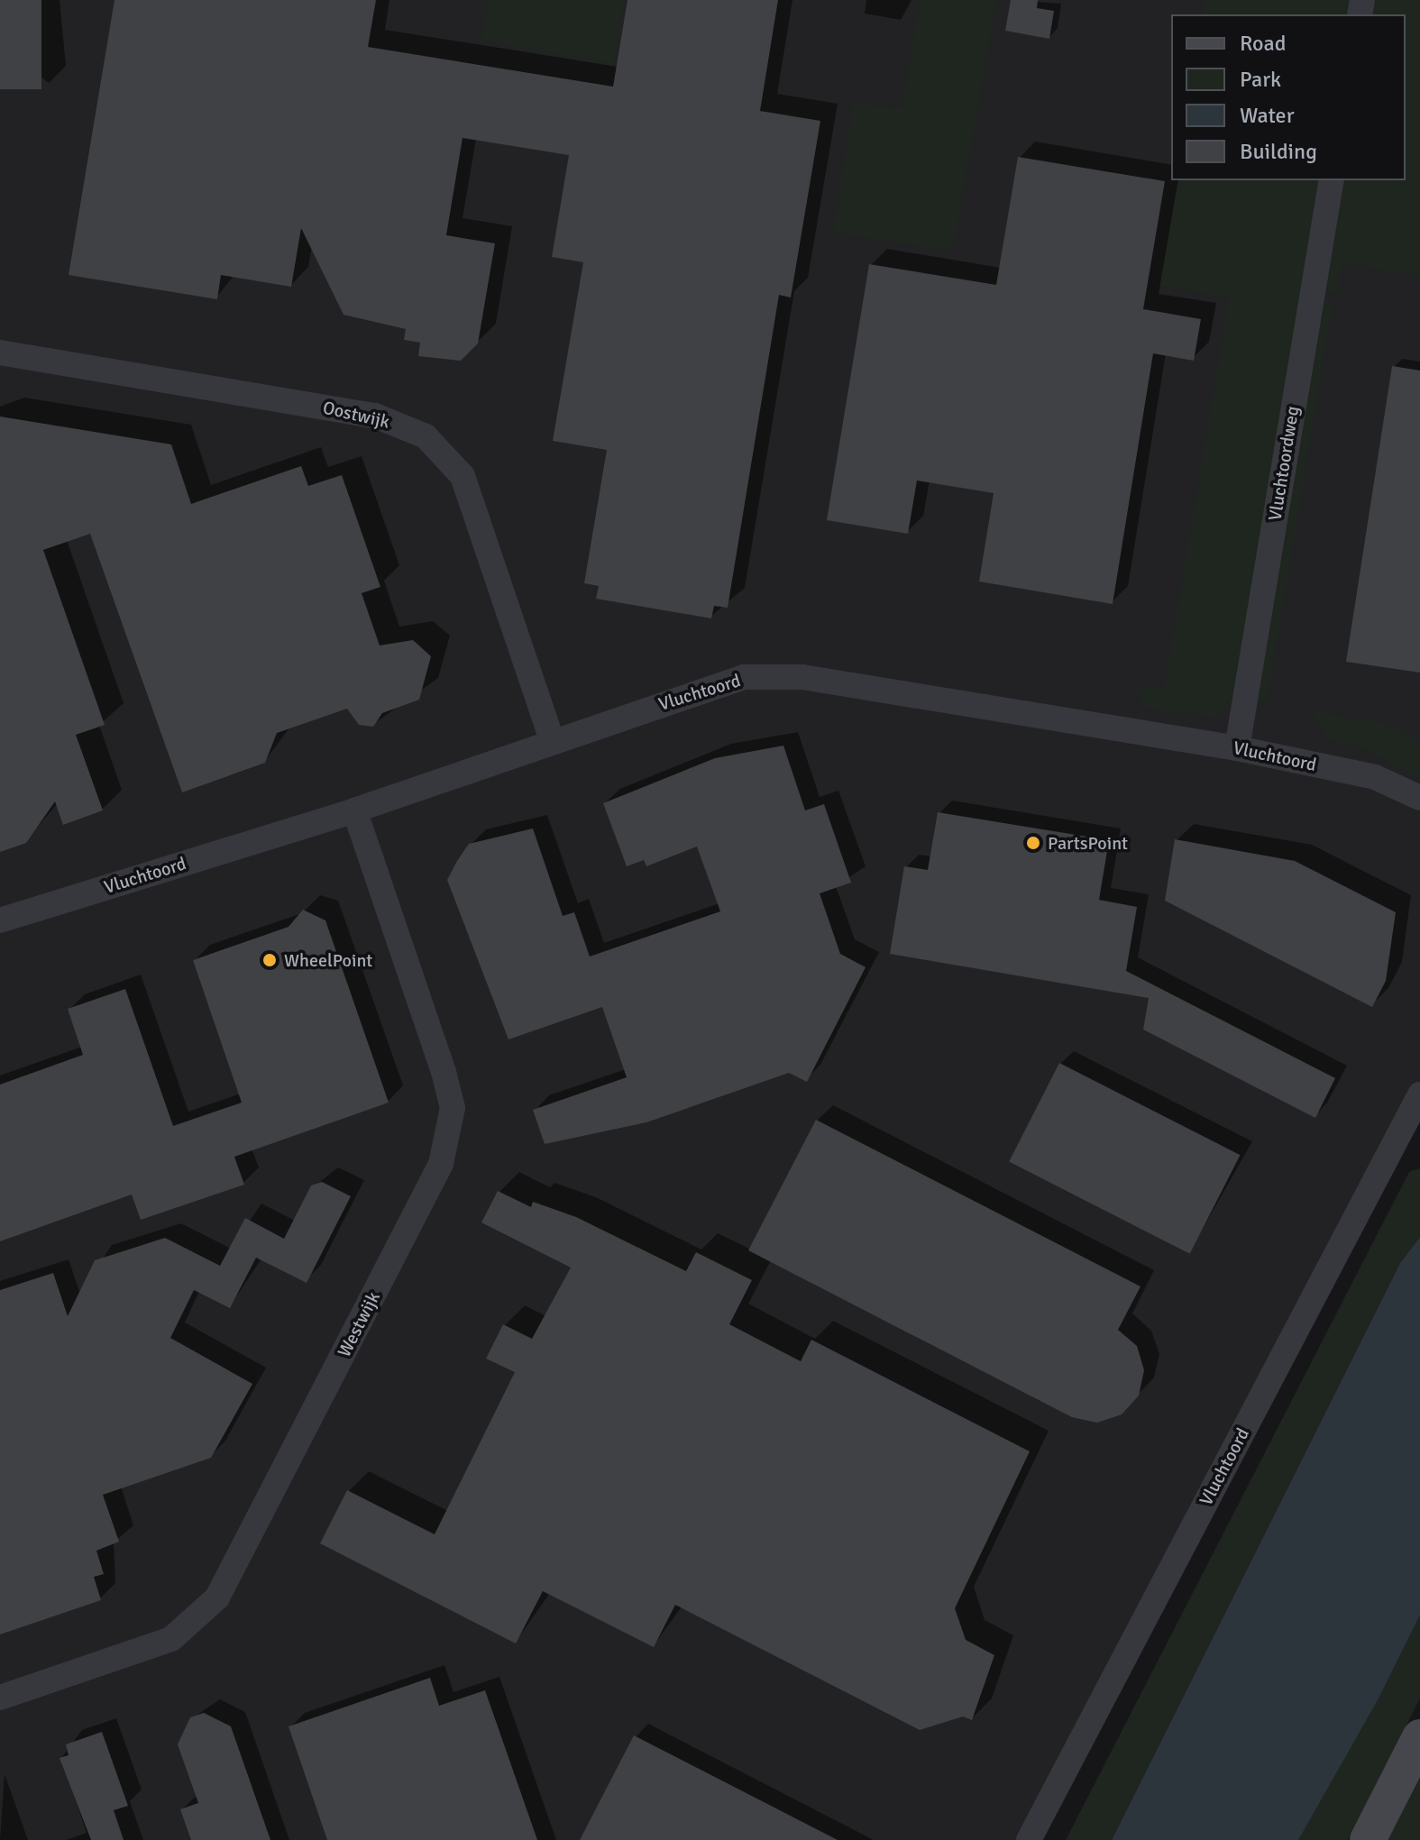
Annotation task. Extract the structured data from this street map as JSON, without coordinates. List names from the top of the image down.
{
  "streets": {
    "street": [
      "Oostwijk",
      "Vluchtoordweg",
      "Vluchtoord",
      "Westwijk"
    ]
  },
  "crossings": [
    ["Oostwijk", "Vluchtoord"],
    ["Vluchtoordweg", "Vluchtoord"],
    ["Vluchtoord", "Westwijk"]
  ],
  "places": ["PartsPoint", "WheelPoint"],
  "legend": [
    "Road",
    "Park",
    "Water",
    "Building"
  ]
}
